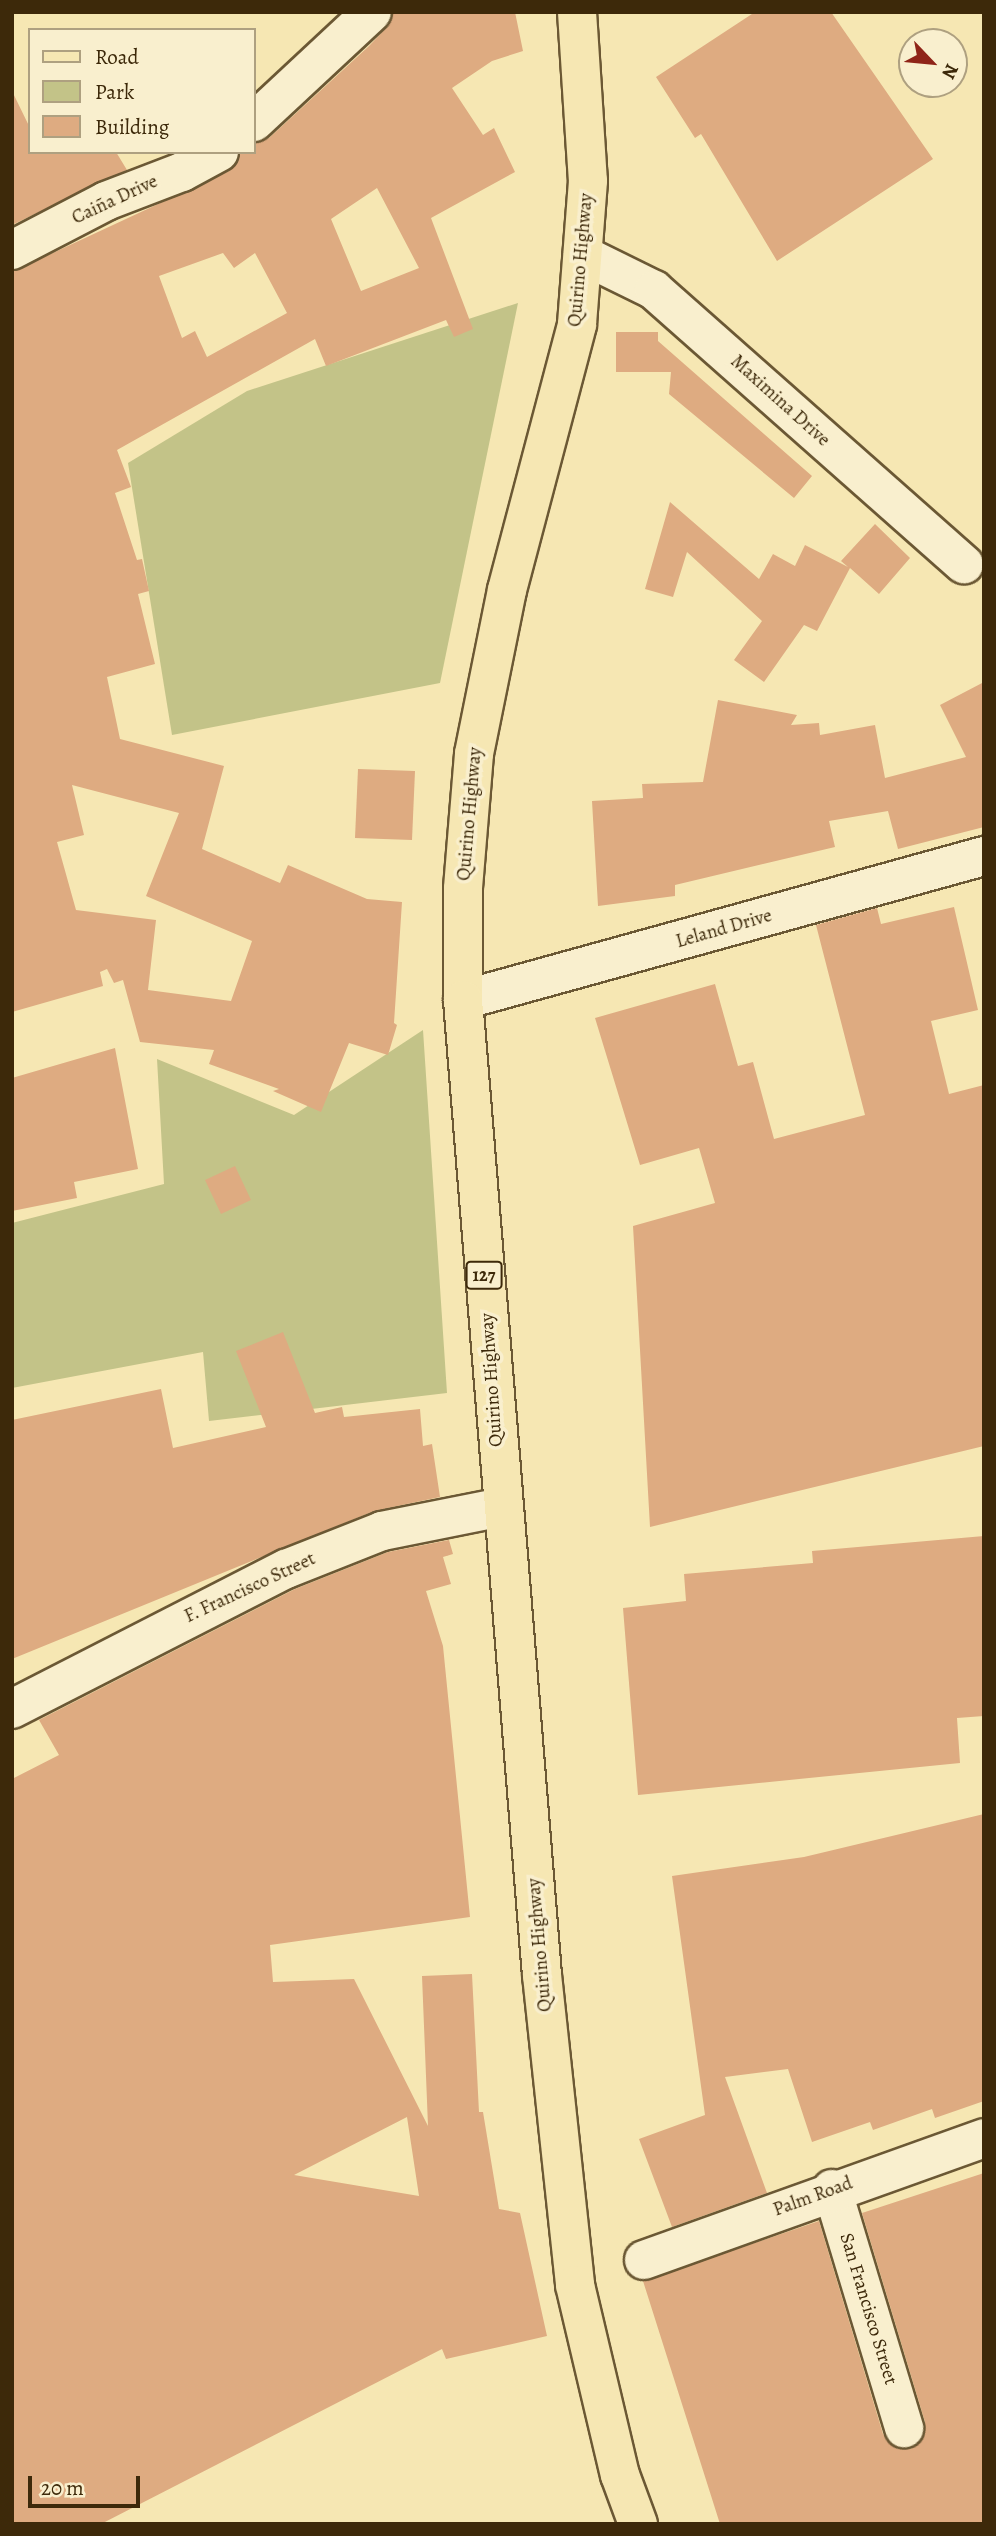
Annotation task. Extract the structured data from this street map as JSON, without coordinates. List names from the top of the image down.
{
  "streets": {
    "main road": ["Quirino Highway", "127"],
    "street": [
      "Caiña Drive",
      "Maximina Drive",
      "Leland Drive",
      "F. Francisco Street",
      "Palm Road",
      "San Francisco Street"
    ]
  },
  "crossings": [
    ["Quirino Highway", "Maximina Drive"],
    ["Quirino Highway", "Leland Drive"],
    ["Quirino Highway", "F. Francisco Street"],
    ["Palm Road", "San Francisco Street"]
  ],
  "legend": ["Road", "Park", "Building"],
  "scale_bar": "20 m",
  "north": "bottom right"
}
